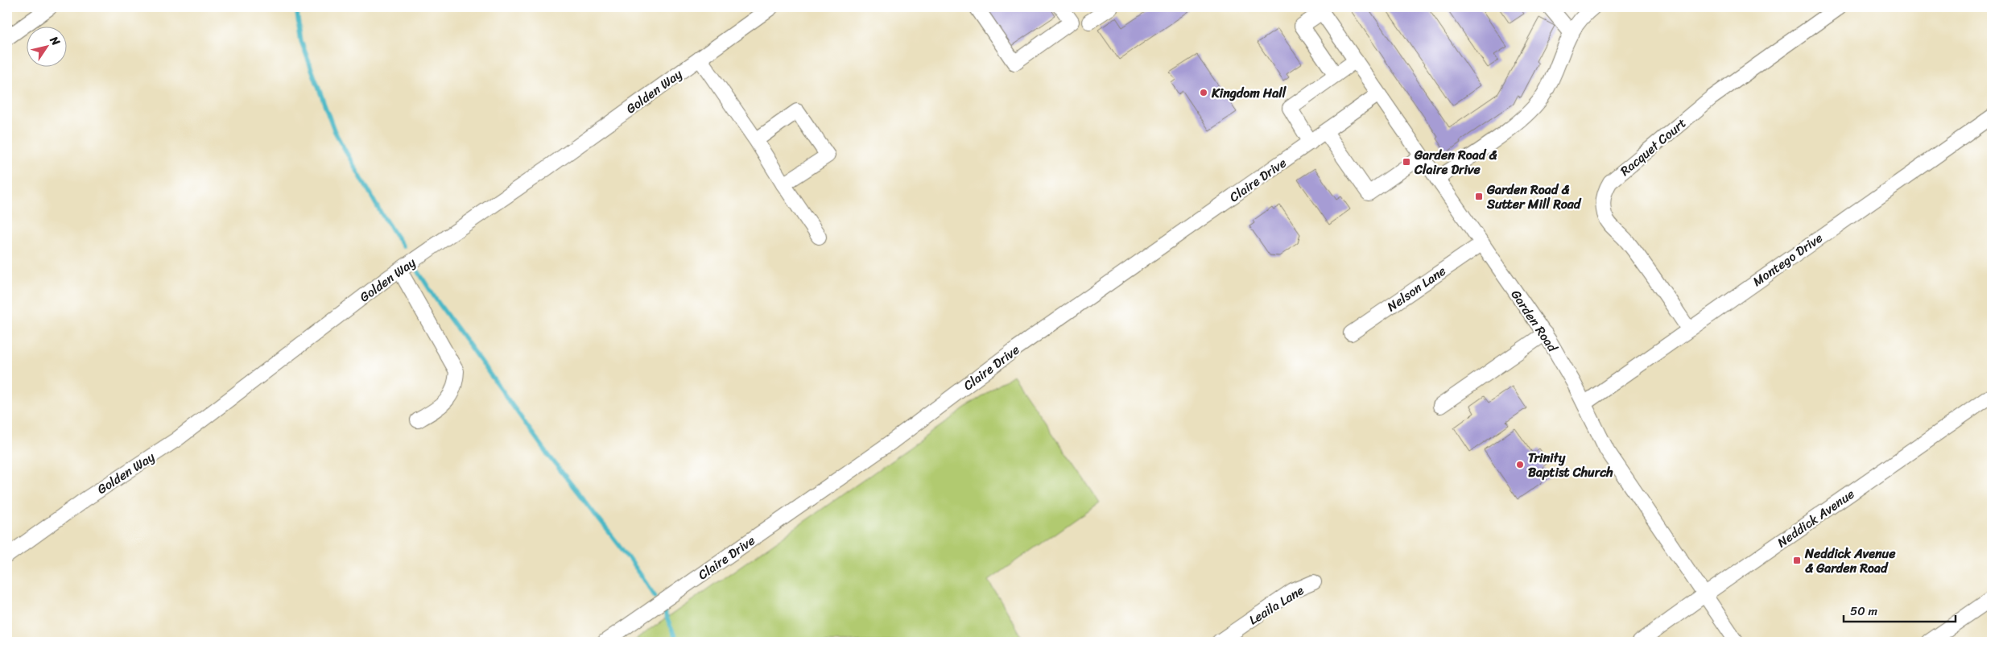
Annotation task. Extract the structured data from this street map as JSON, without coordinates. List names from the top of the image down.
{
  "streets": {
    "street": [
      "Golden Way",
      "Racquet Court",
      "Claire Drive",
      "Montego Drive",
      "Nelson Lane",
      "Garden Road",
      "Neddick Avenue",
      "Leaila Lane"
    ]
  },
  "crossings": [
    ["Racquet Court", "Montego Drive"],
    ["Claire Drive", "Garden Road"],
    ["Montego Drive", "Garden Road"],
    ["Nelson Lane", "Garden Road"],
    ["Garden Road", "Neddick Avenue"]
  ],
  "places": {
    "other": ["Kingdom Hall", "Trinity Baptist Church"],
    "transit": ["Garden Road & Claire Drive", "Garden Road & Sutter Mill Road", "Neddick Avenue & Garden Road"]
  },
  "scale_bar": "50 m",
  "north": "top right"
}
